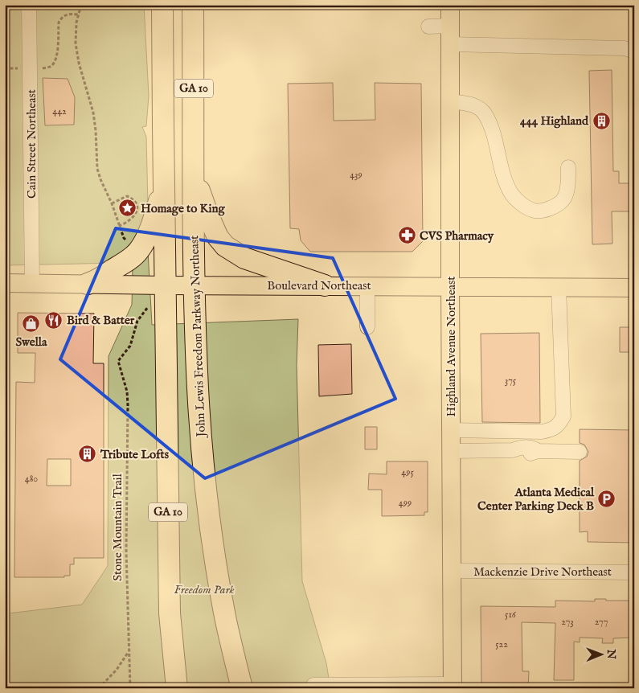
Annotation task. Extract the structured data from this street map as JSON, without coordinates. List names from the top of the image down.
{
  "streets": {
    "highway": ["GA 10", "John Lewis Freedom Parkway Northeast"],
    "main road": ["Boulevard Northeast", "Highland Avenue Northeast"],
    "street": ["Cain Street Northeast", "Mackenzie Drive Northeast"],
    "path": ["Stone Mountain Trail"]
  },
  "crossings": [
    ["GA 10", "Boulevard Northeast"],
    ["Cain Street Northeast", "Boulevard Northeast"],
    ["Boulevard Northeast", "John Lewis Freedom Parkway Northeast"],
    ["Boulevard Northeast", "Highland Avenue Northeast"],
    ["Highland Avenue Northeast", "Mackenzie Drive Northeast"]
  ],
  "parks": ["Freedom Park"],
  "places": {
    "building": ["444 Highland", "Tribute Lofts"],
    "place": ["Homage to King"],
    "pharmacy": ["CVS Pharmacy"],
    "restaurant": ["Bird & Batter"],
    "shop": ["Swella"],
    "parking": ["Atlanta Medical Center Parking Deck B"]
  },
  "house_numbers": [
    "442",
    "439",
    "375",
    "495",
    "480",
    "499",
    "516",
    "273",
    "277",
    "522"
  ],
  "north": "right"
}
